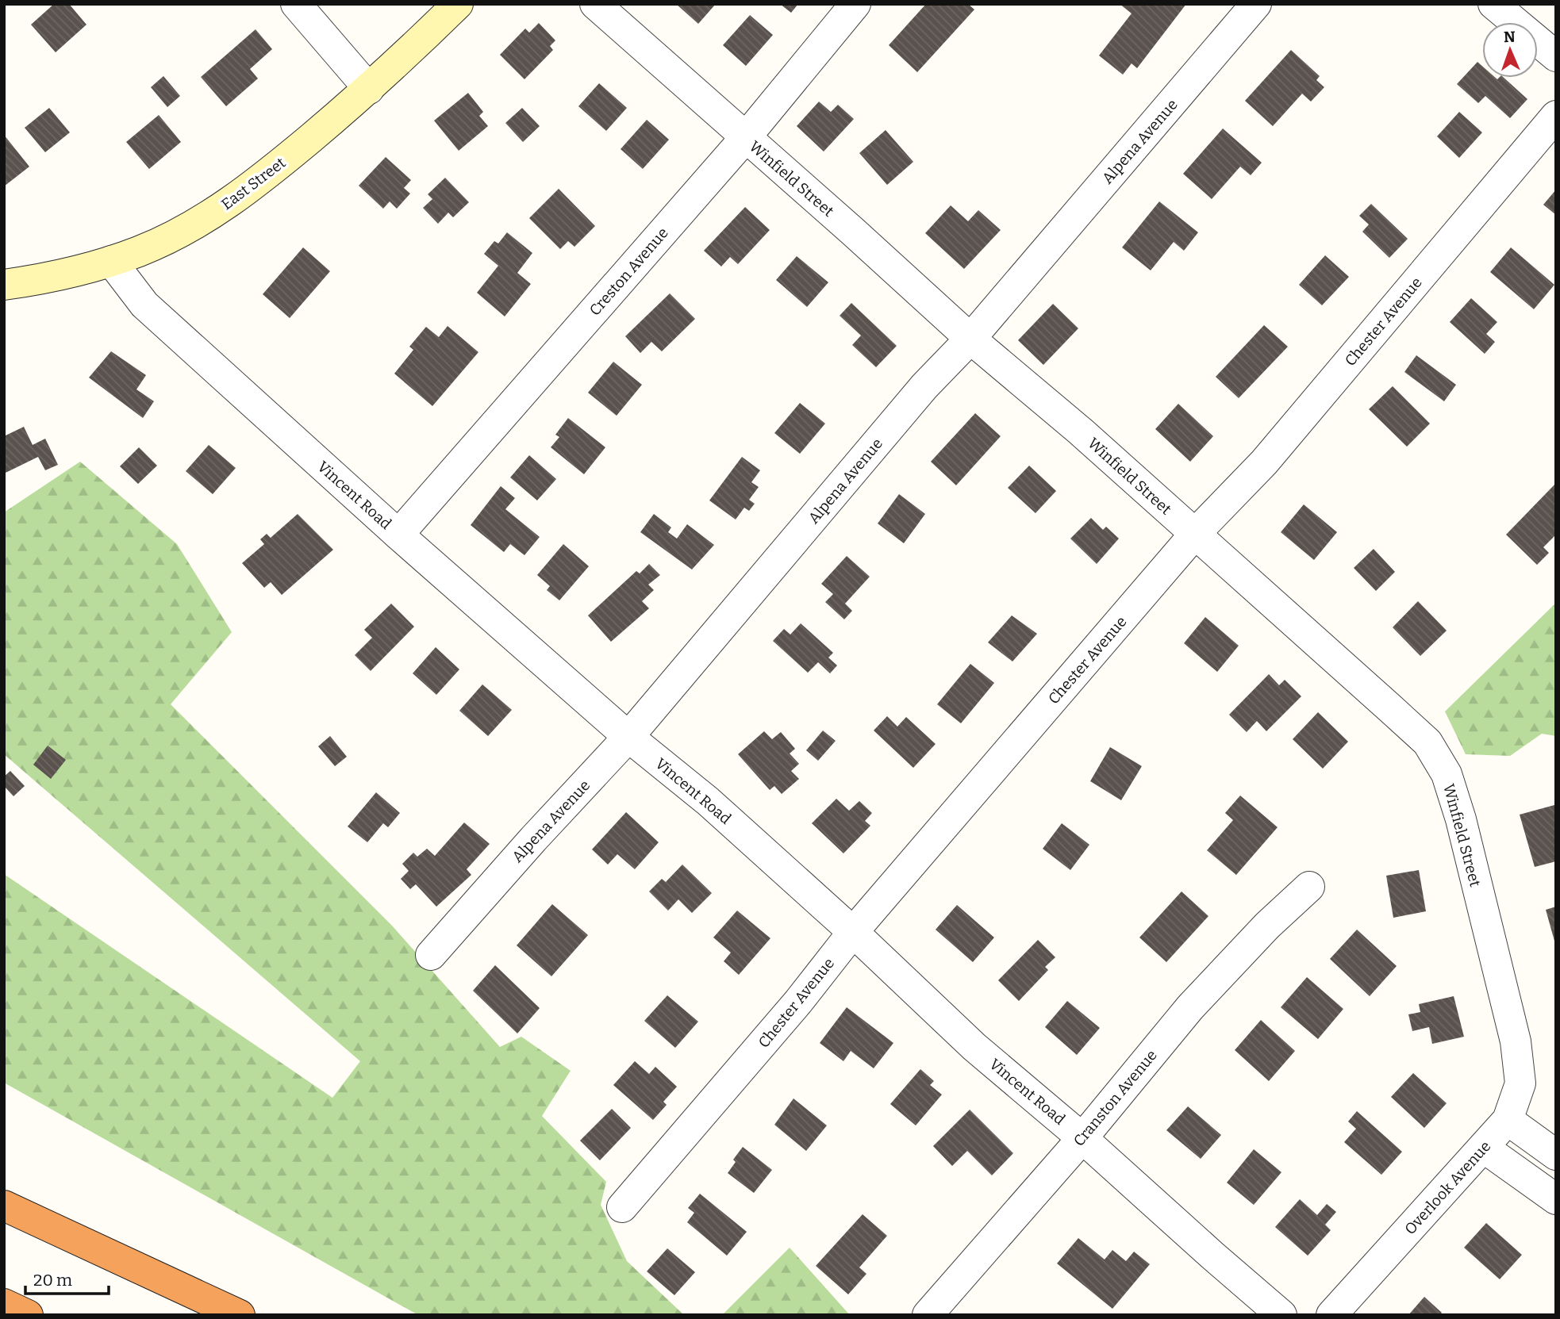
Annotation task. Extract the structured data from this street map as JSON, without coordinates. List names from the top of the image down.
{
  "streets": {
    "main road": ["East Street"],
    "street": [
      "Alpena Avenue",
      "Winfield Street",
      "Creston Avenue",
      "Chester Avenue",
      "Vincent Road",
      "Cranston Avenue",
      "Overlook Avenue"
    ]
  },
  "crossings": [
    ["Alpena Avenue", "Winfield Street"],
    ["Alpena Avenue", "Vincent Road"],
    ["Winfield Street", "Creston Avenue"],
    ["Winfield Street", "Chester Avenue"],
    ["Winfield Street", "Overlook Avenue"],
    ["East Street", "Vincent Road"],
    ["Creston Avenue", "Vincent Road"],
    ["Chester Avenue", "Vincent Road"],
    ["Vincent Road", "Cranston Avenue"]
  ],
  "scale_bar": "20 m",
  "north": "top"
}
